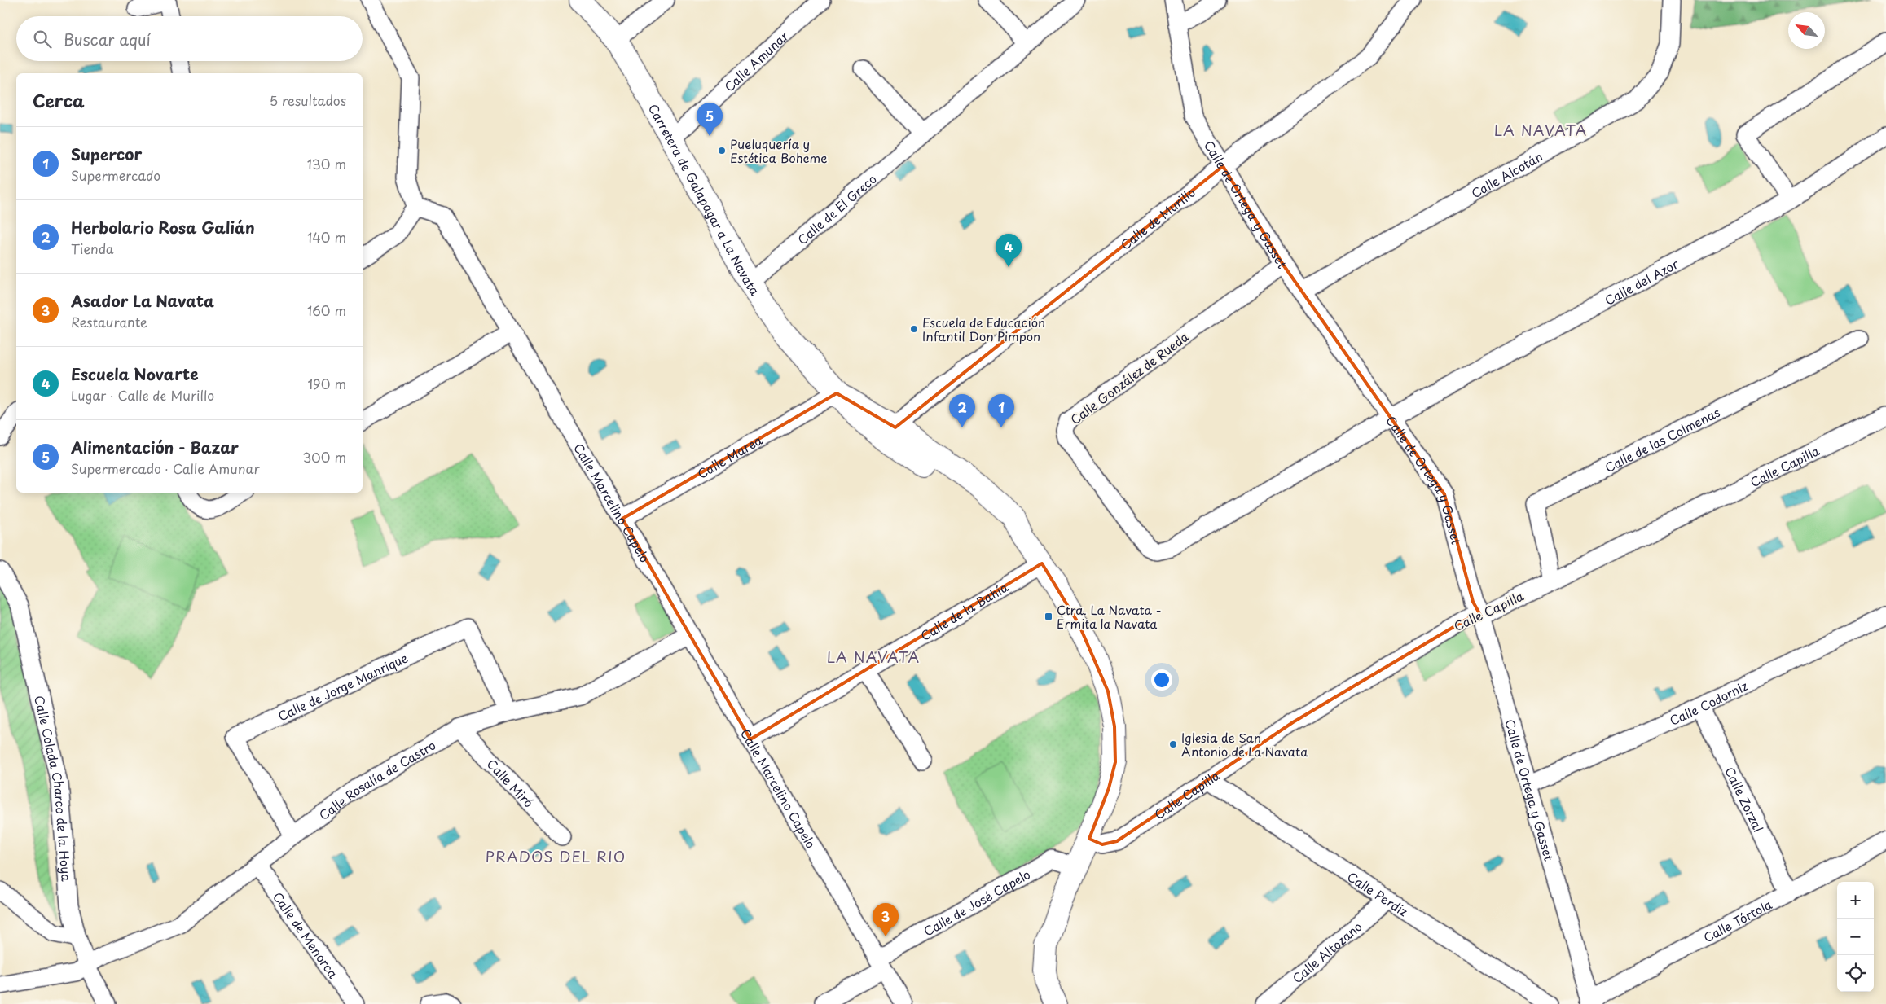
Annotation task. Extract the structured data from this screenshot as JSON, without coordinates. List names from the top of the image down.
{
  "streets": {
    "main road": ["Carretera de Galapagar a La Navata"],
    "street": [
      "Calle Amunar",
      "Calle Alcotán",
      "Calle de Ortega y Gasset",
      "Calle de El Greco",
      "Calle de Murillo",
      "Calle del Azor",
      "Calle González de Rueda",
      "Calle de las Colmenas",
      "Calle Marea",
      "Calle Capilla",
      "Calle Marcelino Capelo",
      "Calle de la Bahía",
      "Calle de Jorge Manrique",
      "Calle Codorniz",
      "Calle Rosalía de Castro",
      "Calle Miró",
      "Calle Colada Charco de la Hoya",
      "Calle Zorzal",
      "Calle Perdiz",
      "Calle de José Capelo",
      "Calle Tórtola",
      "Calle de Menorca",
      "Calle Altozano"
    ]
  },
  "crossings": [
    ["Calle Amunar", "Carretera de Galapagar a La Navata"],
    ["Calle Alcotán", "Calle de Ortega y Gasset"],
    ["Carretera de Galapagar a La Navata", "Calle de El Greco"],
    ["Carretera de Galapagar a La Navata", "Calle de Murillo"],
    ["Carretera de Galapagar a La Navata", "Calle Marea"],
    ["Carretera de Galapagar a La Navata", "Calle Capilla"],
    ["Carretera de Galapagar a La Navata", "Calle de la Bahía"],
    ["Carretera de Galapagar a La Navata", "Calle de José Capelo"],
    ["Calle de Ortega y Gasset", "Calle de Murillo"],
    ["Calle de Ortega y Gasset", "Calle del Azor"],
    ["Calle de Ortega y Gasset", "Calle González de Rueda"],
    ["Calle de Ortega y Gasset", "Calle Capilla"],
    ["Calle de Ortega y Gasset", "Calle Codorniz"],
    ["Calle de Ortega y Gasset", "Calle Tórtola"],
    ["Calle del Azor", "Calle González de Rueda"],
    ["Calle de las Colmenas", "Calle Capilla"],
    ["Calle Marea", "Calle Marcelino Capelo"],
    ["Calle Capilla", "Calle Perdiz"],
    ["Calle Marcelino Capelo", "Calle de la Bahía"],
    ["Calle Marcelino Capelo", "Calle Rosalía de Castro"],
    ["Calle Marcelino Capelo", "Calle de José Capelo"],
    ["Calle de Jorge Manrique", "Calle Rosalía de Castro"],
    ["Calle Codorniz", "Calle Zorzal"],
    ["Calle Rosalía de Castro", "Calle Miró"],
    ["Calle Rosalía de Castro", "Calle Colada Charco de la Hoya"],
    ["Calle Rosalía de Castro", "Calle de Menorca"],
    ["Calle Zorzal", "Calle Tórtola"],
    ["Calle Perdiz", "Calle Altozano"]
  ],
  "districts": ["LA NAVATA", "LA NAVATA", "PRADOS DEL RIO"],
  "places": {
    "other": ["Pueluquería y Estética Boheme", "Escuela de Educación Infantil Don Pimpon", "Iglesia de San Antonio de La Navata"],
    "transit": ["Ctra. La Navata - Ermita la Navata"]
  },
  "north": "top left",
  "page": {
    "search": "Buscar aquí",
    "heading": ["Cerca", "5 resultados"],
    "pins": [
      "5",
      "4",
      "1",
      "2",
      "3"
    ],
    "list": [
      {
        "mark": "1",
        "name": "Supercor",
        "note": "Supermercado",
        "value": "130 m"
      },
      {
        "mark": "2",
        "name": "Herbolario Rosa Galián",
        "note": "Tienda",
        "value": "140 m"
      },
      {
        "mark": "3",
        "name": "Asador La Navata",
        "note": "Restaurante",
        "value": "160 m"
      },
      {
        "mark": "4",
        "name": "Escuela Novarte",
        "note": "Lugar · Calle de Murillo",
        "value": "190 m"
      },
      {
        "mark": "5",
        "name": "Alimentación - Bazar",
        "note": "Supermercado · Calle Amunar",
        "value": "300 m"
      }
    ],
    "map_buttons": ["+", "−"]
  }
}
